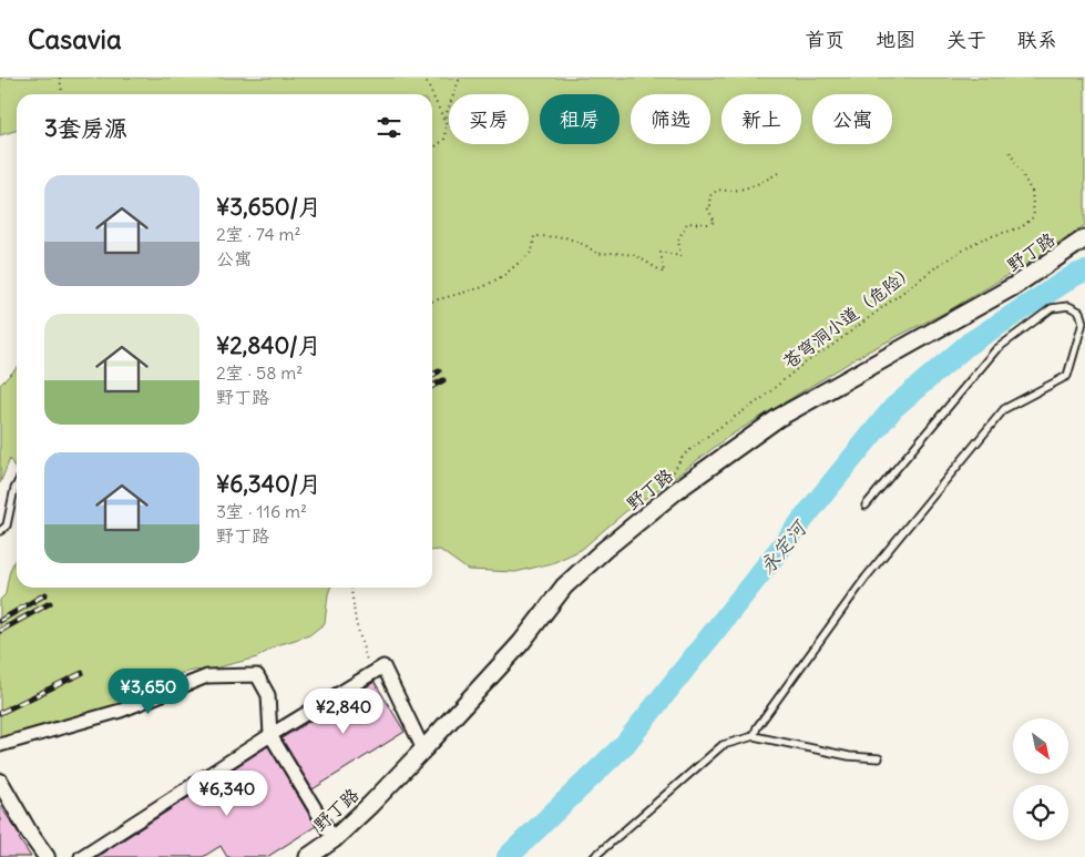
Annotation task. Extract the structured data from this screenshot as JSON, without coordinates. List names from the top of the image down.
{
  "streets": {
    "main road": ["野丁路"],
    "path": ["苍穹洞小道（危险）"]
  },
  "water": ["永定河"],
  "north": "bottom right",
  "page": {
    "header": "Casavia",
    "nav": [
      "首页",
      "地图",
      "关于",
      "联系"
    ],
    "chip": [
      "买房",
      "租房",
      "筛选",
      "新上",
      "公寓"
    ],
    "heading": "3套房源",
    "list": [
      {
        "name": "¥3,650/月",
        "note": "2室 · 74 m² · 公寓"
      },
      {
        "name": "¥2,840/月",
        "note": "2室 · 58 m² · 野丁路"
      },
      {
        "name": "¥6,340/月",
        "note": "3室 · 116 m² · 野丁路"
      }
    ],
    "price": ["¥3,650", "¥2,840", "¥6,340"]
  }
}
